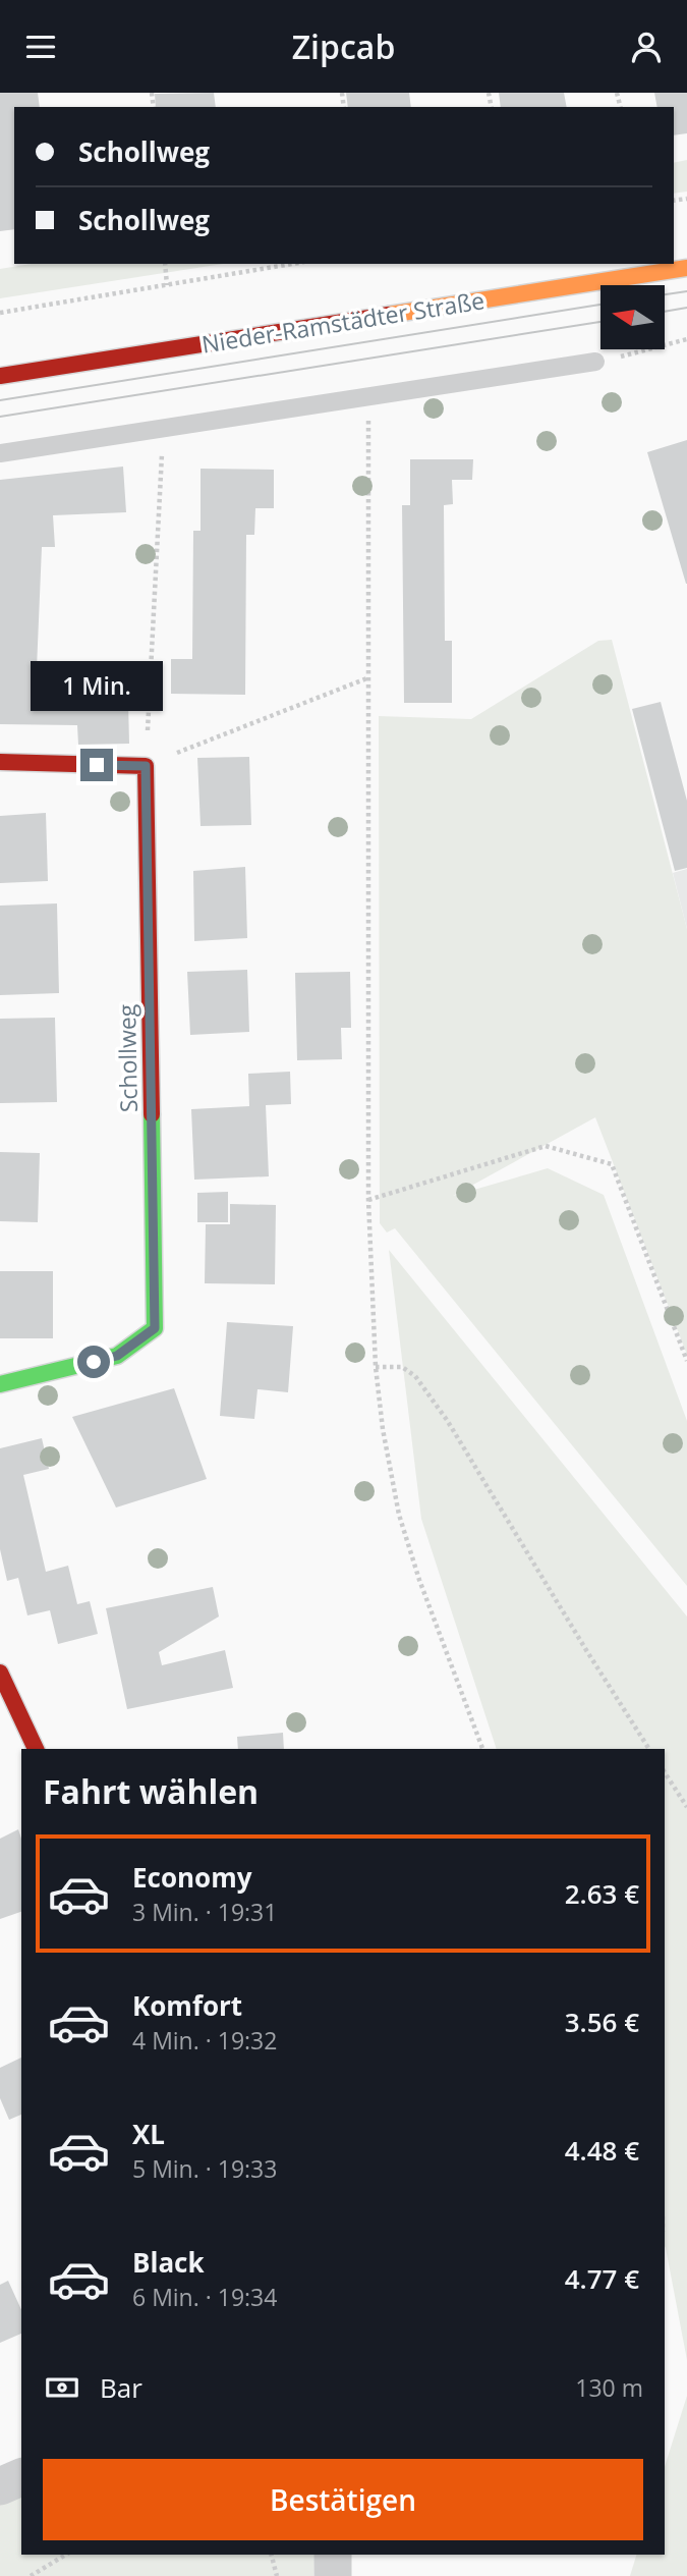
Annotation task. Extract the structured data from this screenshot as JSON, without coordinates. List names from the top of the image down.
{
  "streets": {
    "street": ["Nieder-Ramstädter Straße", "Schollweg"]
  },
  "north": "left",
  "page": {
    "header": "Zipcab",
    "banner": ["Schollweg", "Schollweg"],
    "bubble": "1 Min.",
    "heading": "Fahrt wählen",
    "list": [
      {
        "name": "Economy",
        "note": "3 Min. · 19:31",
        "value": "2.63 €"
      },
      {
        "name": "Komfort",
        "note": "4 Min. · 19:32",
        "value": "3.56 €"
      },
      {
        "name": "XL",
        "note": "5 Min. · 19:33",
        "value": "4.48 €"
      },
      {
        "name": "Black",
        "note": "6 Min. · 19:34",
        "value": "4.77 €"
      }
    ],
    "pay": ["Bar", "130 m"],
    "buttons": "Bestätigen"
  }
}
